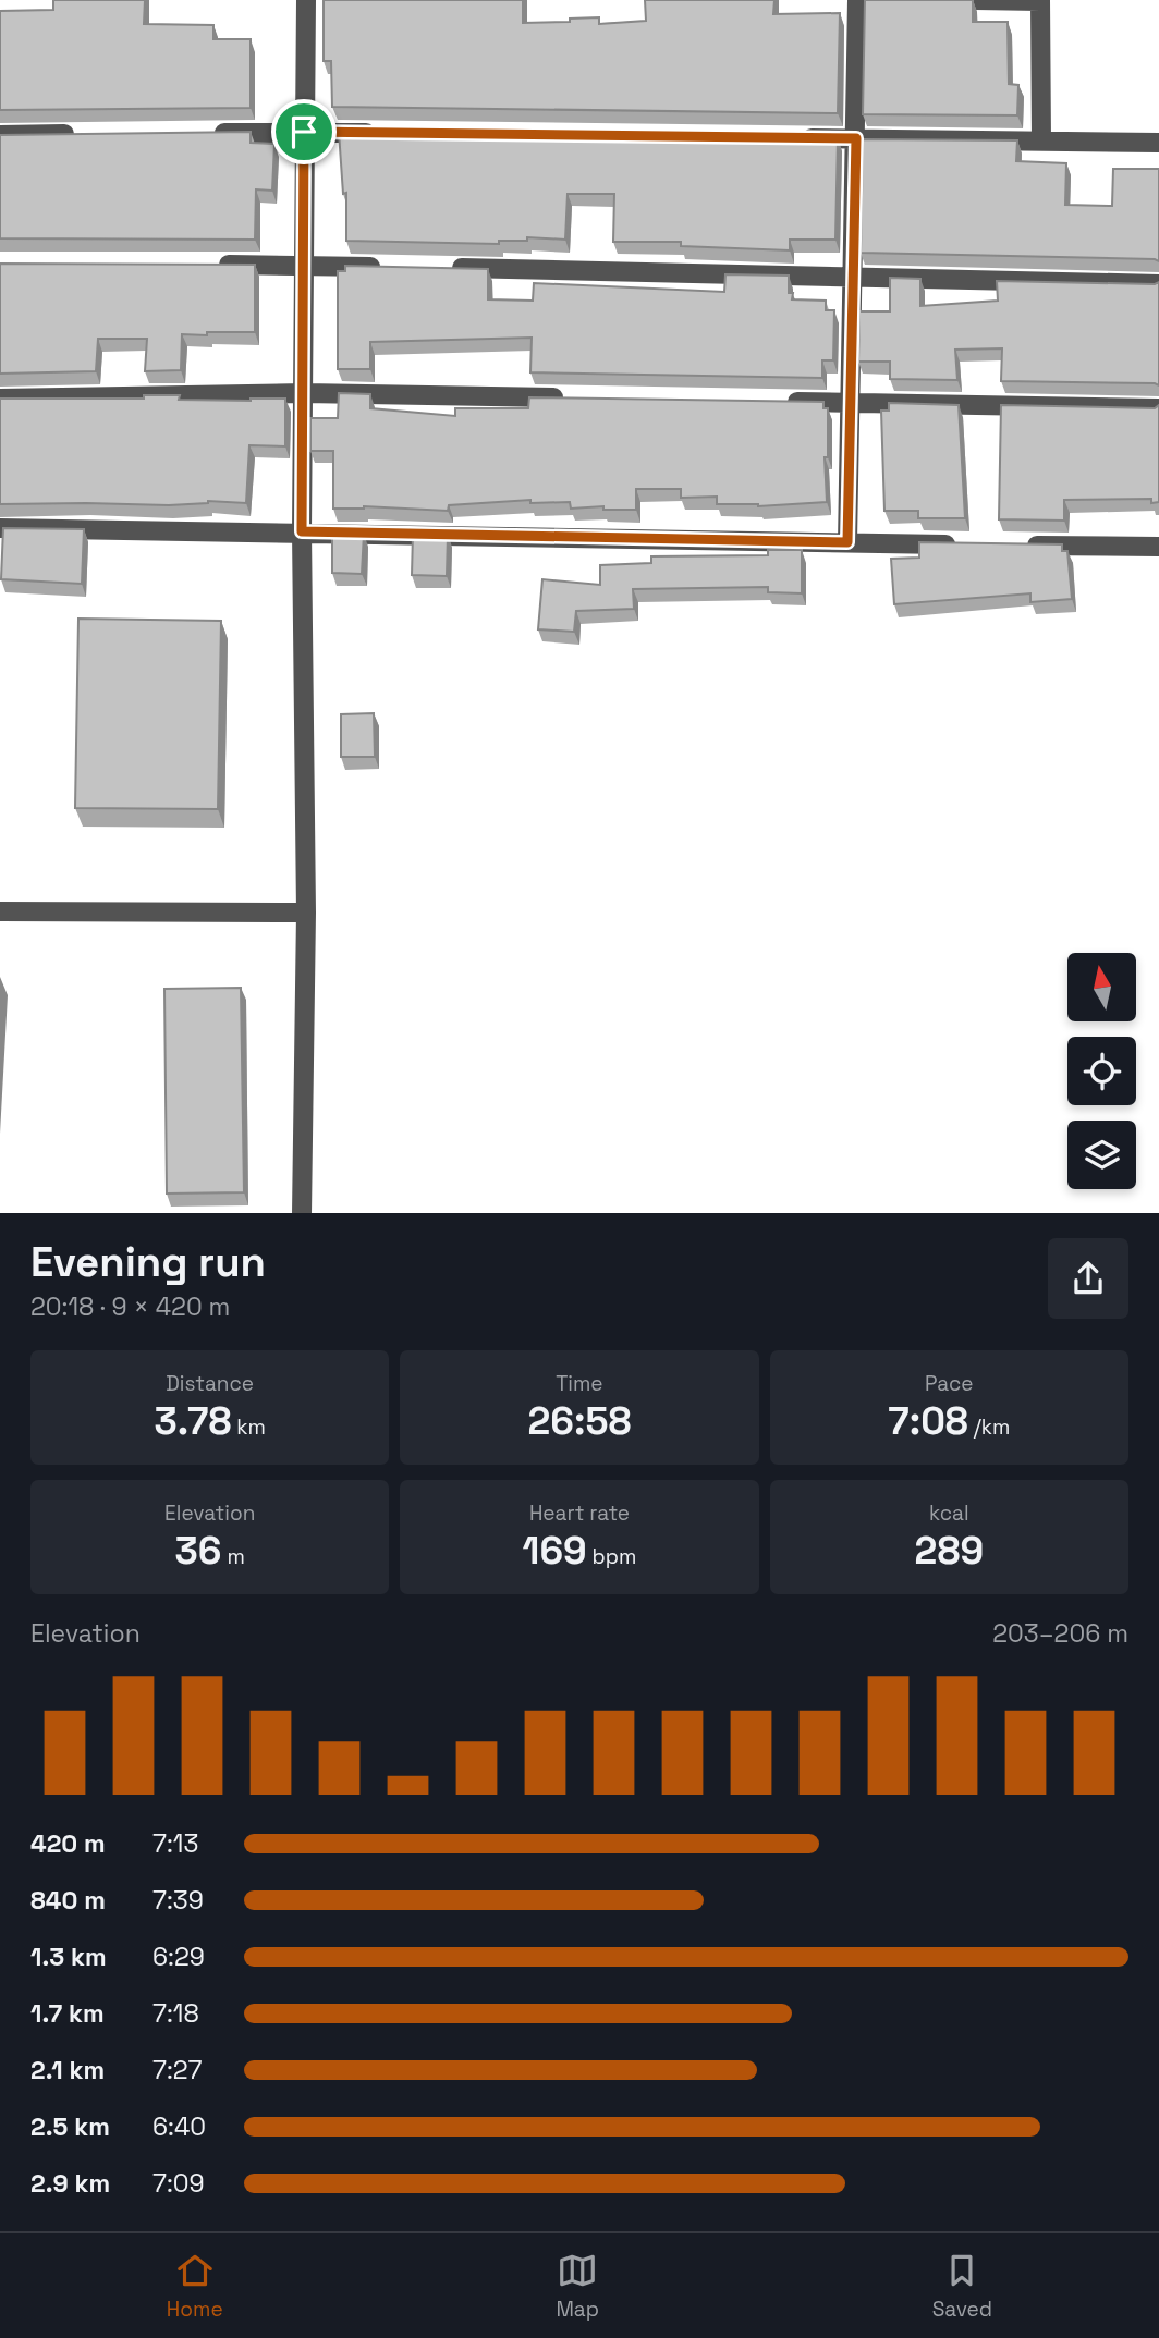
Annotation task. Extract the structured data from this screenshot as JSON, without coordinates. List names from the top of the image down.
{
  "north": "top",
  "page": {
    "heading": ["Evening run", "20:18 · 9 × 420 m"],
    "stats": [
      ["Distance", "3.78 km"],
      ["Time", "26:58"],
      ["Pace", "7:08 /km"],
      ["Elevation", "36 m"],
      ["Heart rate", "169 bpm"],
      ["kcal", "289"]
    ],
    "chart": ["Elevation", "203–206 m"],
    "list": [
      {
        "name": "420 m",
        "note": "7:13"
      },
      {
        "name": "840 m",
        "note": "7:39"
      },
      {
        "name": "1.3 km",
        "note": "6:29"
      },
      {
        "name": "1.7 km",
        "note": "7:18"
      },
      {
        "name": "2.1 km",
        "note": "7:27"
      },
      {
        "name": "2.5 km",
        "note": "6:40"
      },
      {
        "name": "2.9 km",
        "note": "7:09"
      }
    ],
    "tabs": ["Home", "Map", "Saved"]
  }
}
